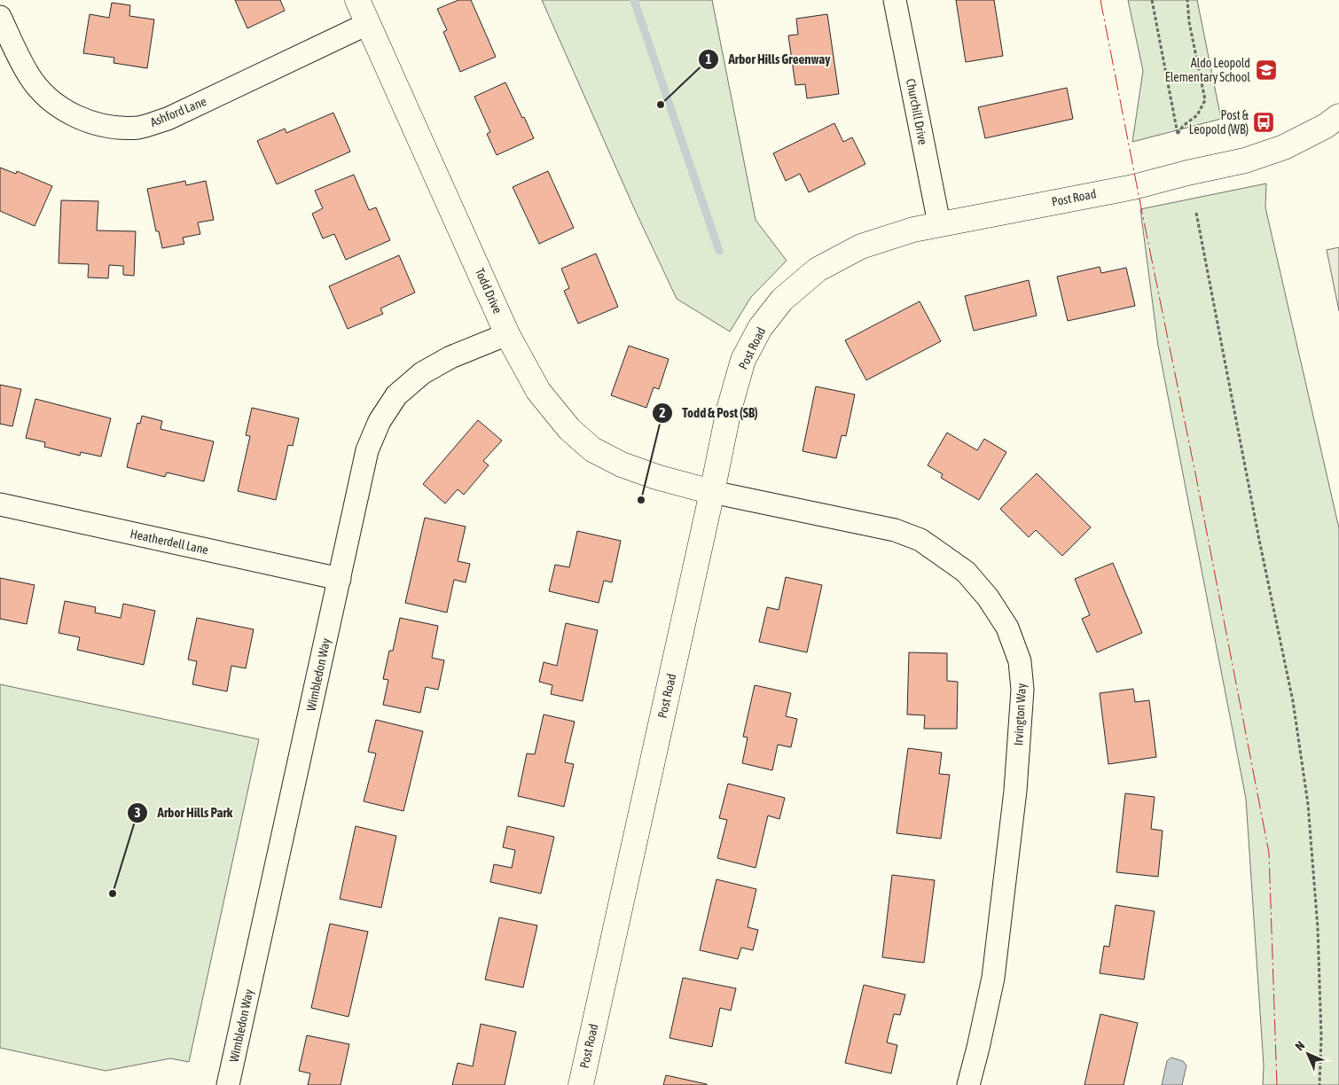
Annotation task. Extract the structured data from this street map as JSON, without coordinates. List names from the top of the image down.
{
  "streets": {
    "street": [
      "Ashford Lane",
      "Churchill Drive",
      "Post Road",
      "Todd Drive",
      "Heatherdell Lane",
      "Wimbledon Way",
      "Irvington Way"
    ]
  },
  "crossings": [
    ["Ashford Lane", "Todd Drive"],
    ["Churchill Drive", "Post Road"],
    ["Post Road", "Todd Drive"],
    ["Post Road", "Irvington Way"],
    ["Todd Drive", "Wimbledon Way"],
    ["Todd Drive", "Irvington Way"],
    ["Heatherdell Lane", "Wimbledon Way"]
  ],
  "places": {
    "school or university": ["Aldo Leopold Elementary School"],
    "other": ["Arbor Hills Greenway", "Todd & Post (SB)", "Arbor Hills Park"],
    "bus stop": ["Post & Leopold (WB)"]
  },
  "north": "top left"
}
